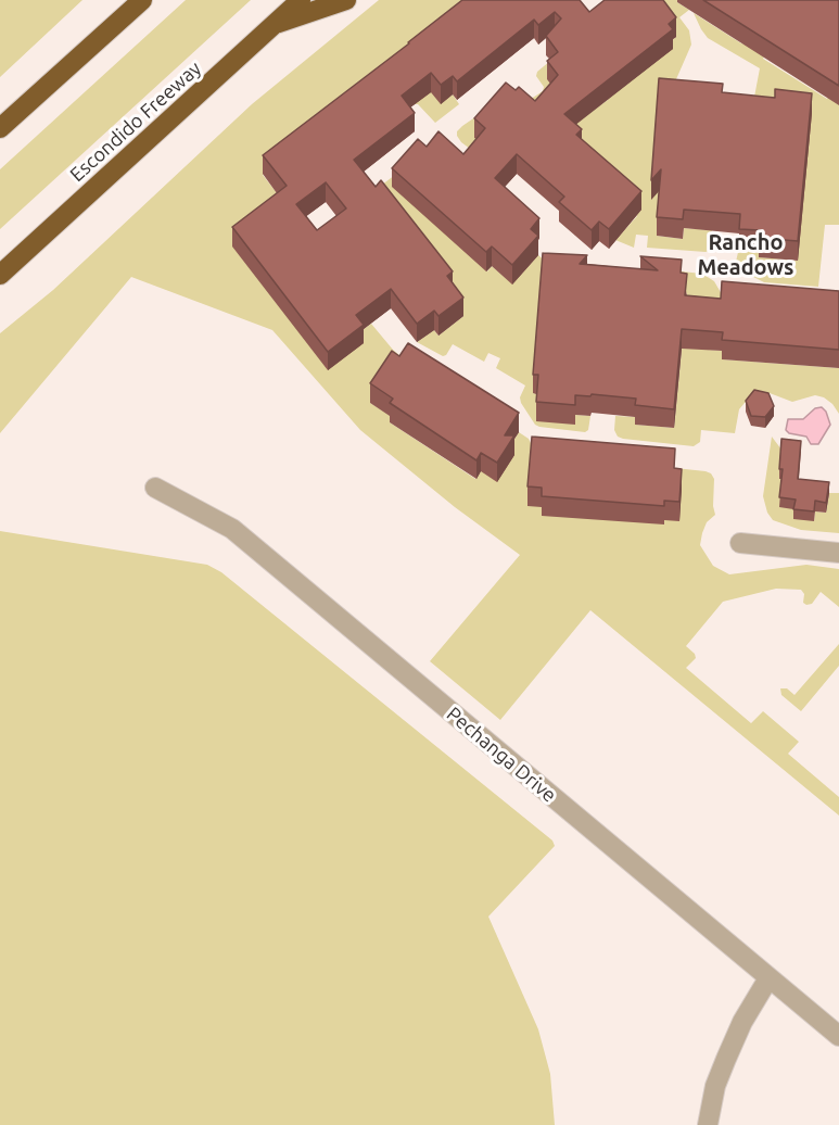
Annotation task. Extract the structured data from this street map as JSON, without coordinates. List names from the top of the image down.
{
  "streets": {
    "highway": ["Escondido Freeway"],
    "street": ["Pechanga Drive"]
  },
  "districts": ["Rancho Meadows"]
}
